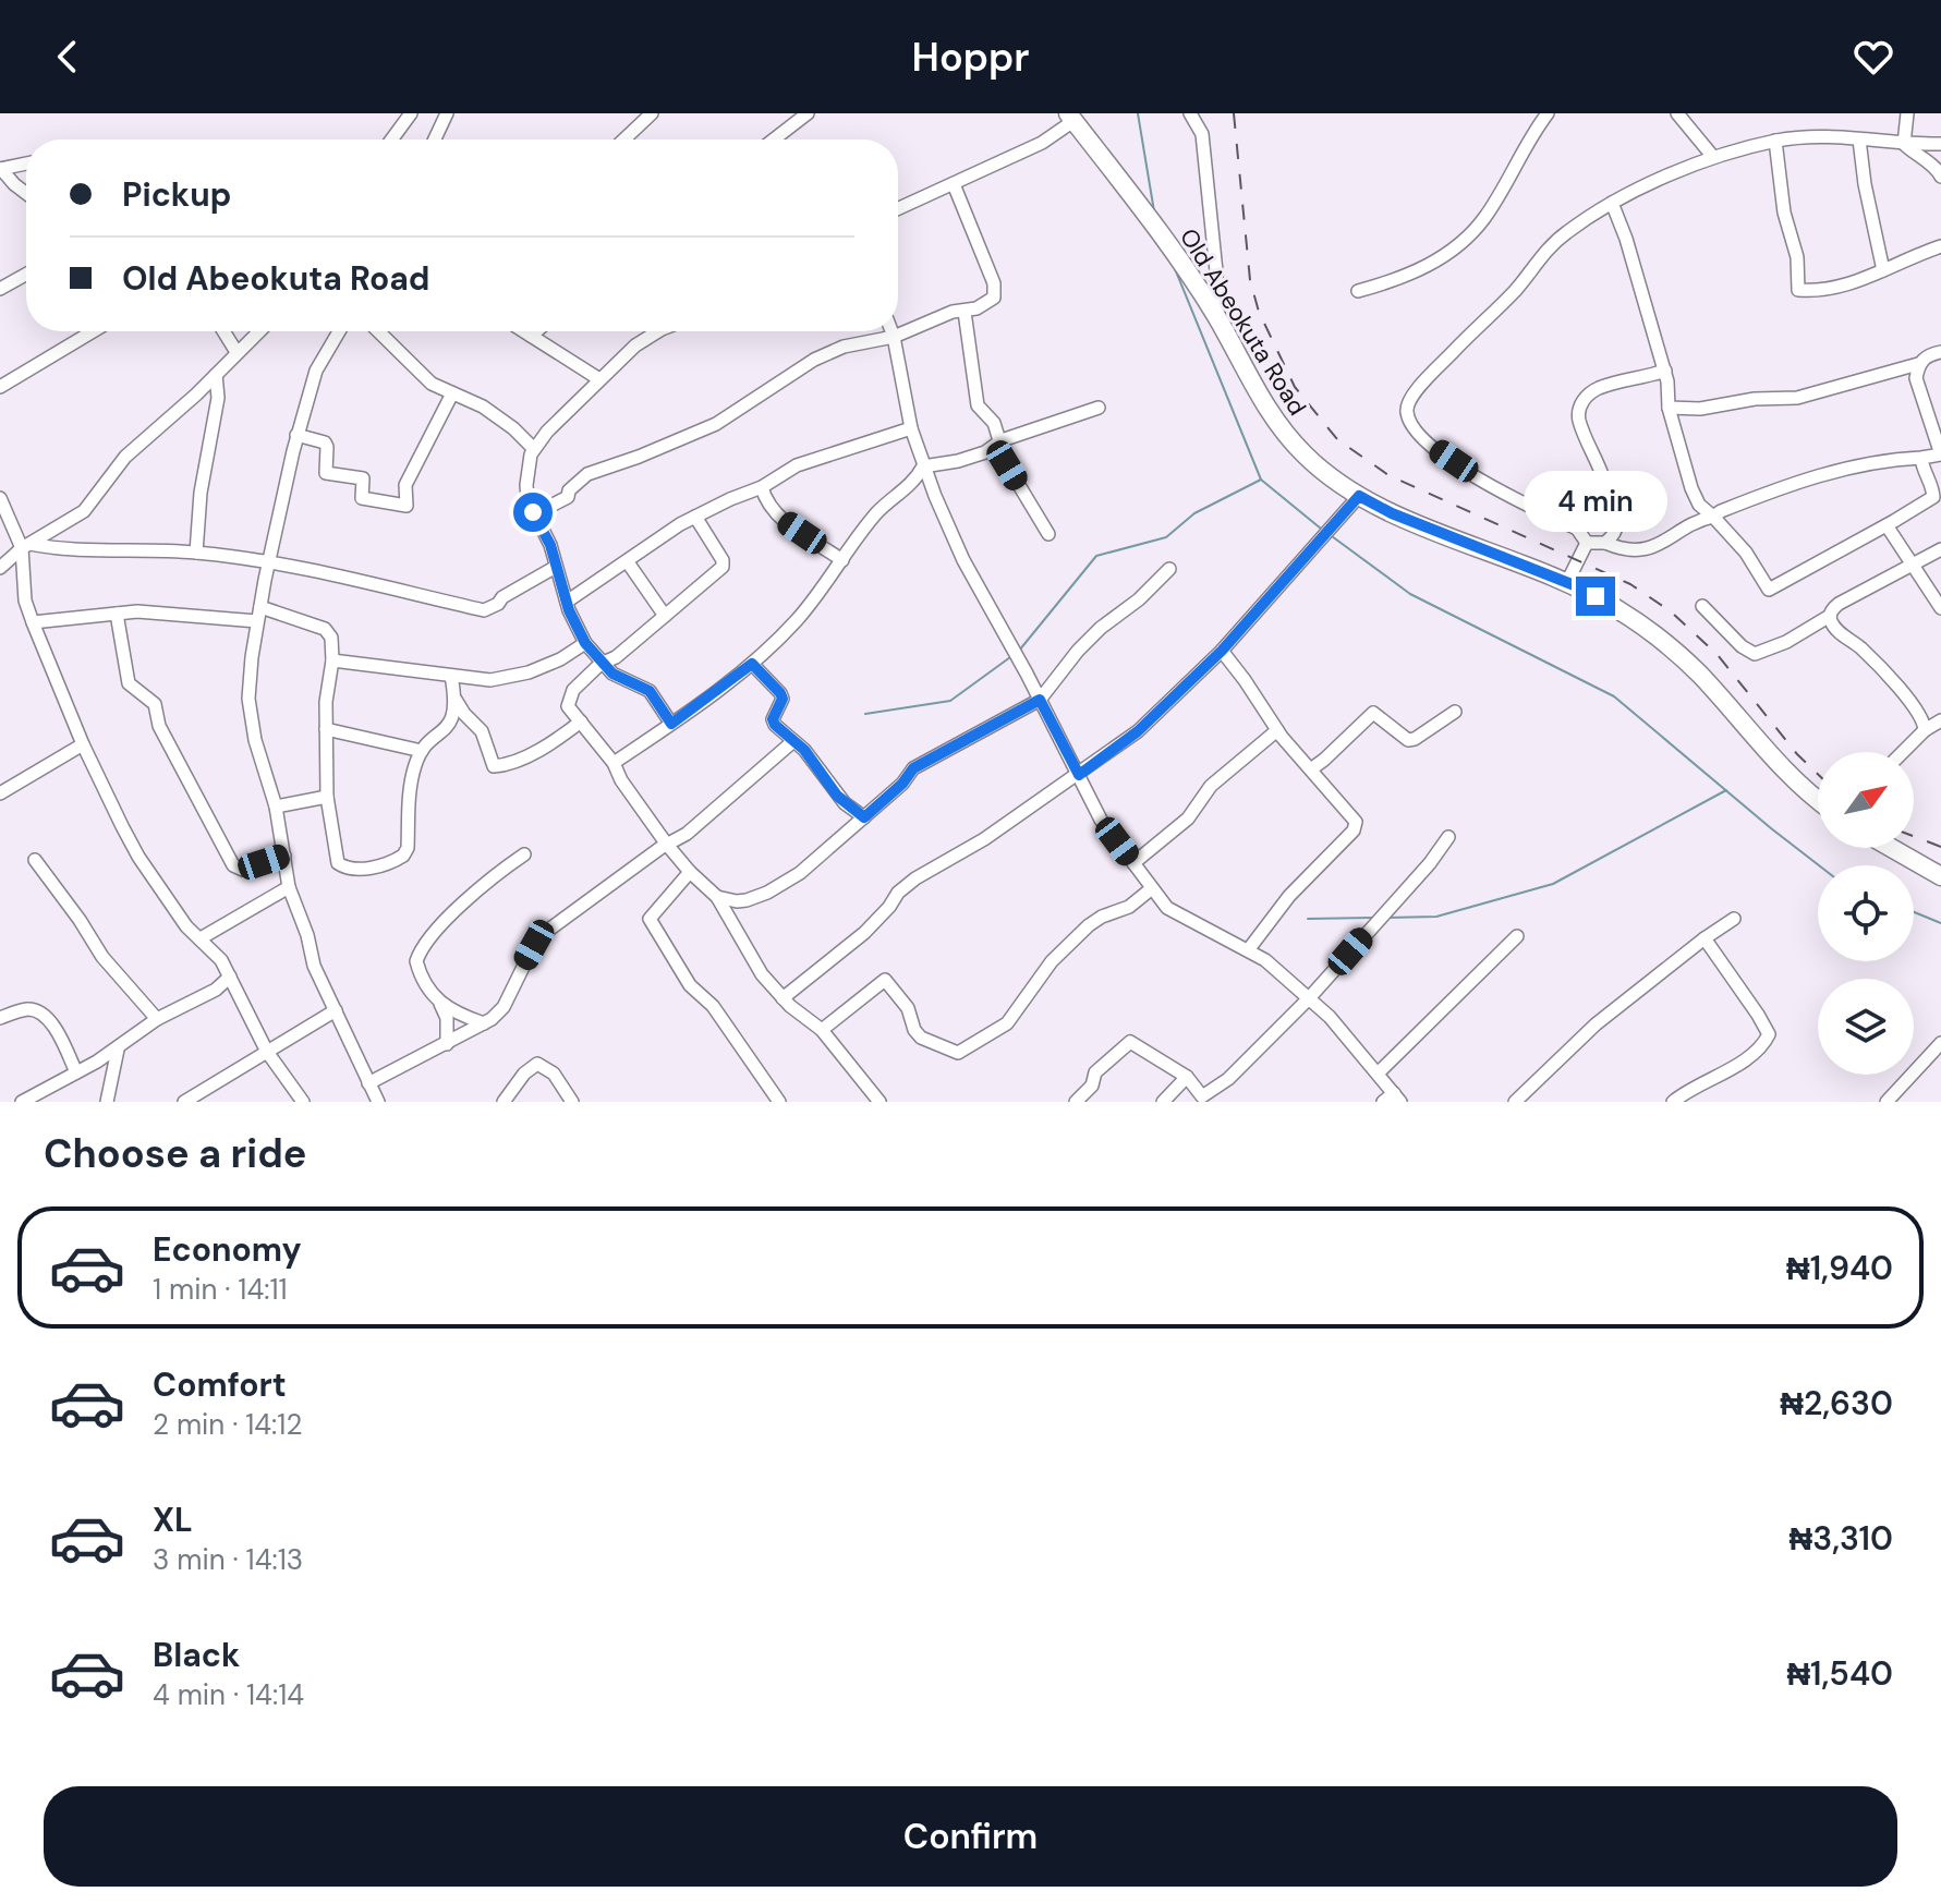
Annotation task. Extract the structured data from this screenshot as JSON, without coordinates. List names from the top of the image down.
{
  "streets": {
    "highway": ["Old Abeokuta Road"]
  },
  "north": "top right",
  "page": {
    "header": "Hoppr",
    "banner": ["Pickup", "Old Abeokuta Road"],
    "bubble": "4 min",
    "heading": "Choose a ride",
    "list": [
      {
        "name": "Economy",
        "note": "1 min · 14:11",
        "value": "₦1,940"
      },
      {
        "name": "Comfort",
        "note": "2 min · 14:12",
        "value": "₦2,630"
      },
      {
        "name": "XL",
        "note": "3 min · 14:13",
        "value": "₦3,310"
      },
      {
        "name": "Black",
        "note": "4 min · 14:14",
        "value": "₦1,540"
      }
    ],
    "buttons": "Confirm"
  }
}
